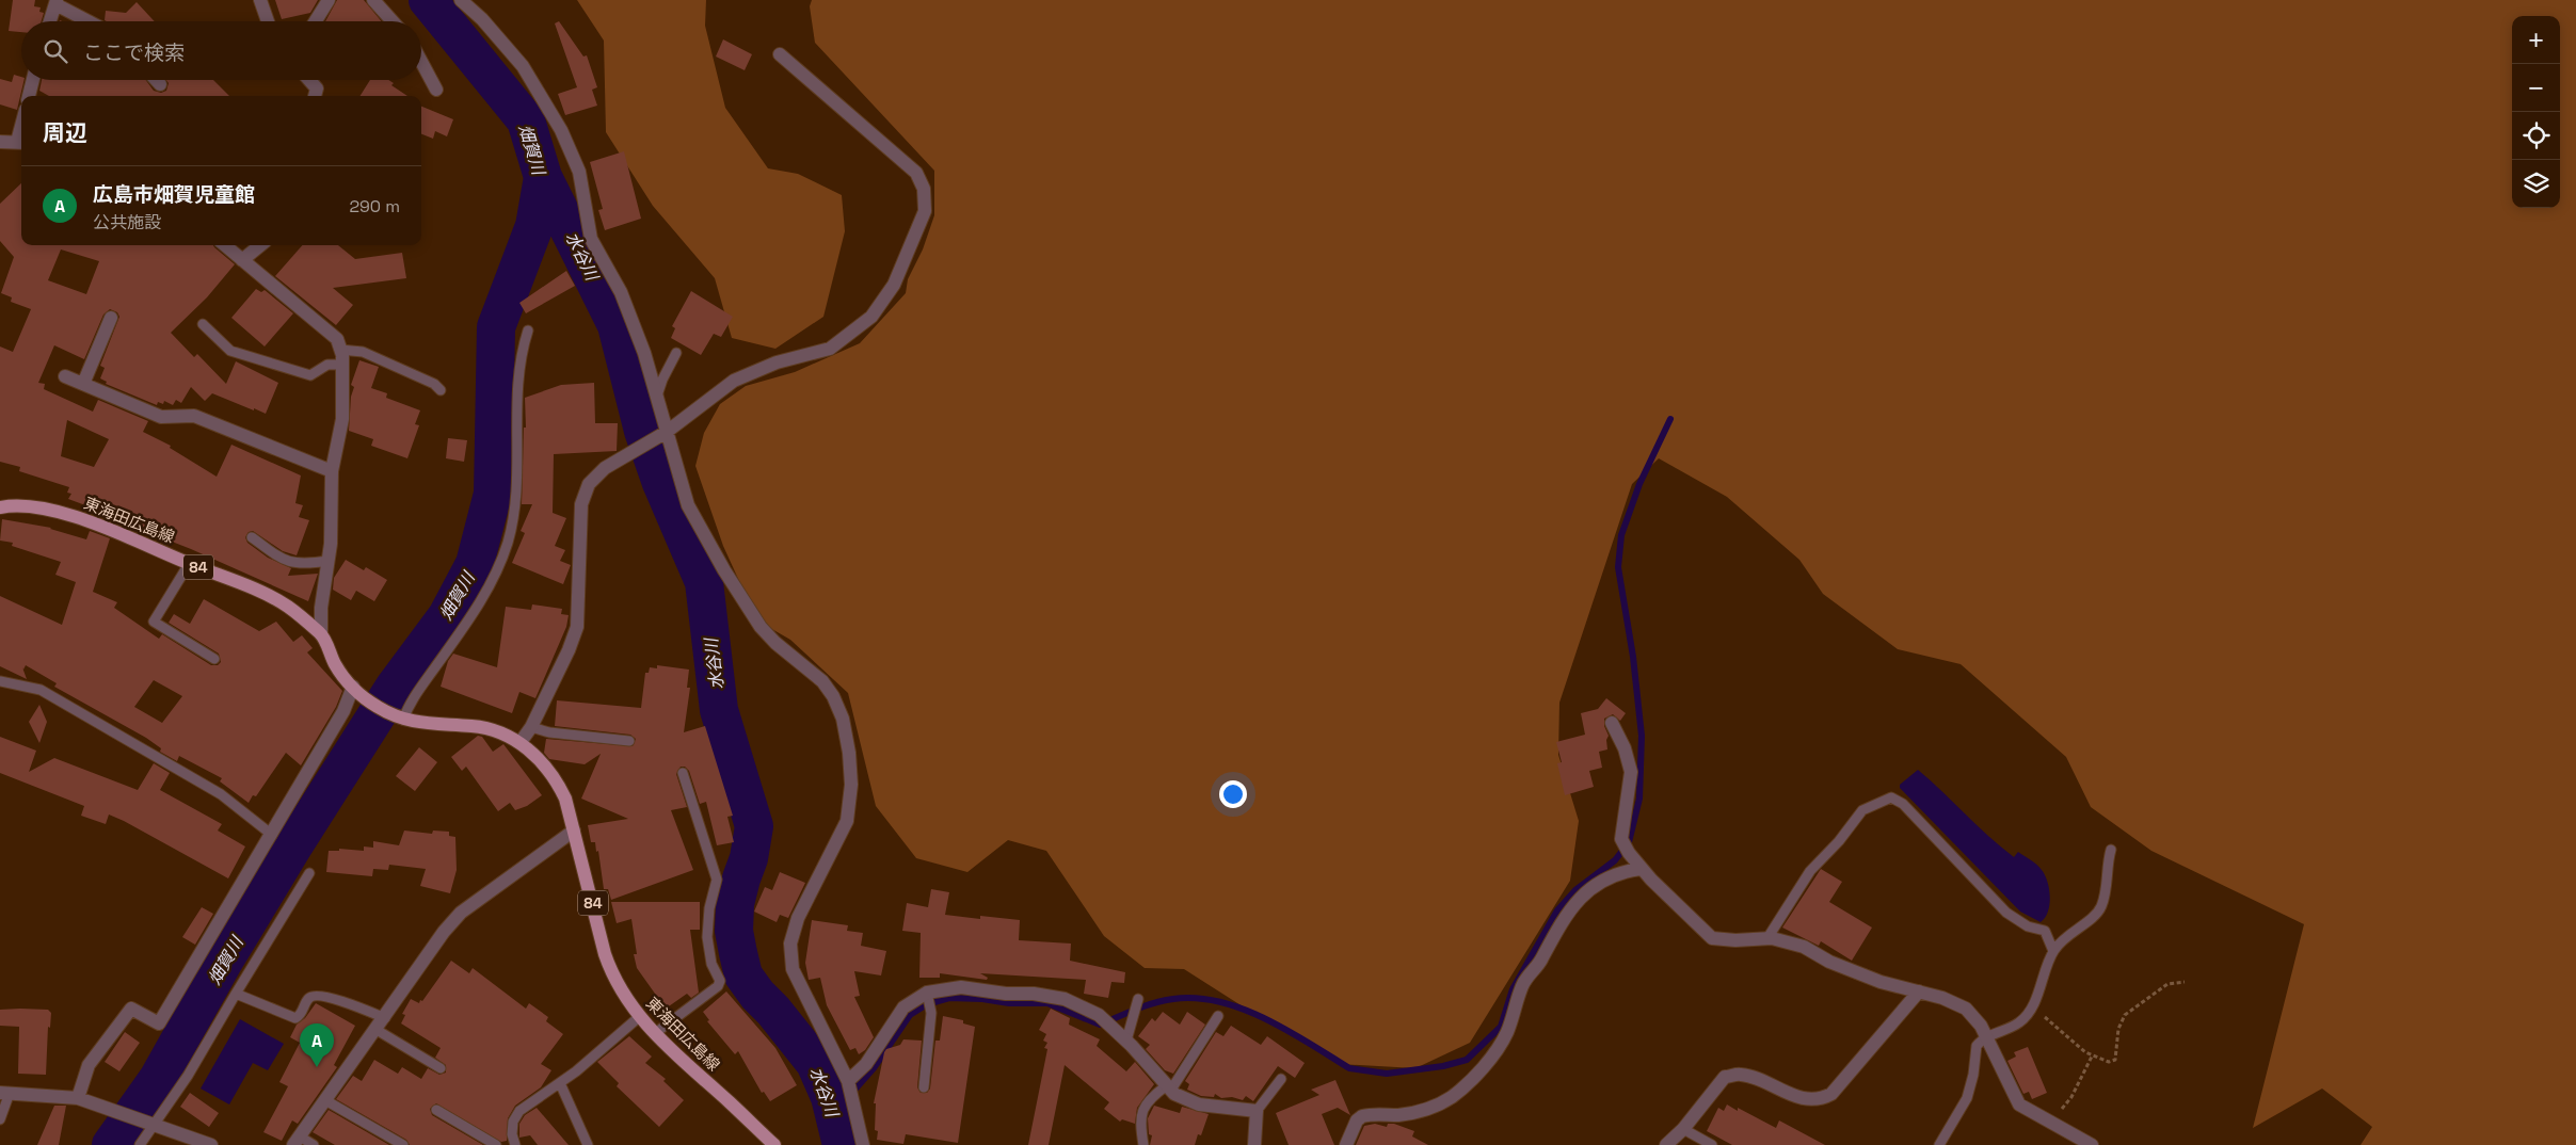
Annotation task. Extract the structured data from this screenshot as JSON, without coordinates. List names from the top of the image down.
{
  "streets": {
    "main road": ["東海田広島線", "84"]
  },
  "water": ["畑賀川", "水谷川"],
  "page": {
    "map_buttons": ["+", "−"],
    "search": "ここで検索",
    "heading": "周辺",
    "list": [
      {
        "mark": "A",
        "name": "広島市畑賀児童館",
        "note": "公共施設",
        "value": "290 m"
      }
    ],
    "pins": "A"
  }
}
